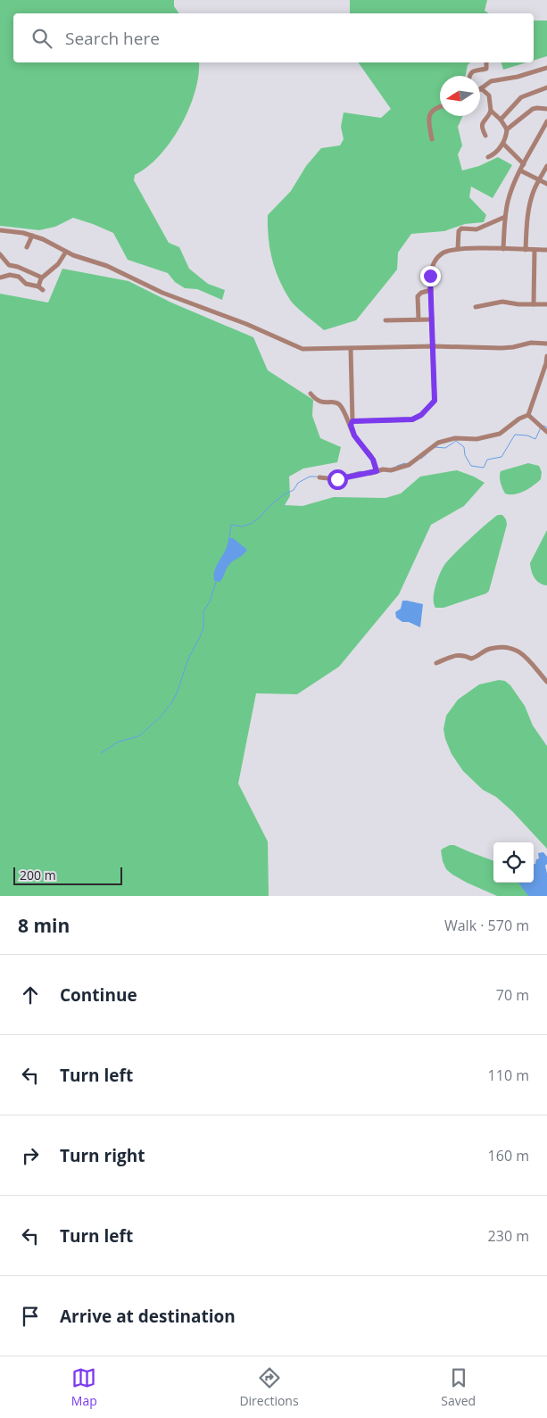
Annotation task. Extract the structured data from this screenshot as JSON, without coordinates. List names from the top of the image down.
{
  "scale_bar": "200 m",
  "north": "left",
  "page": {
    "search": "Search here",
    "scale": "200 m",
    "heading": ["8 min", "Walk · 570 m"],
    "list": [
      ["Continue", "70 m"],
      ["Turn left", "110 m"],
      ["Turn right", "160 m"],
      ["Turn left", "230 m"],
      "Arrive at destination"
    ],
    "nav": ["Map", "Directions", "Saved"]
  }
}
